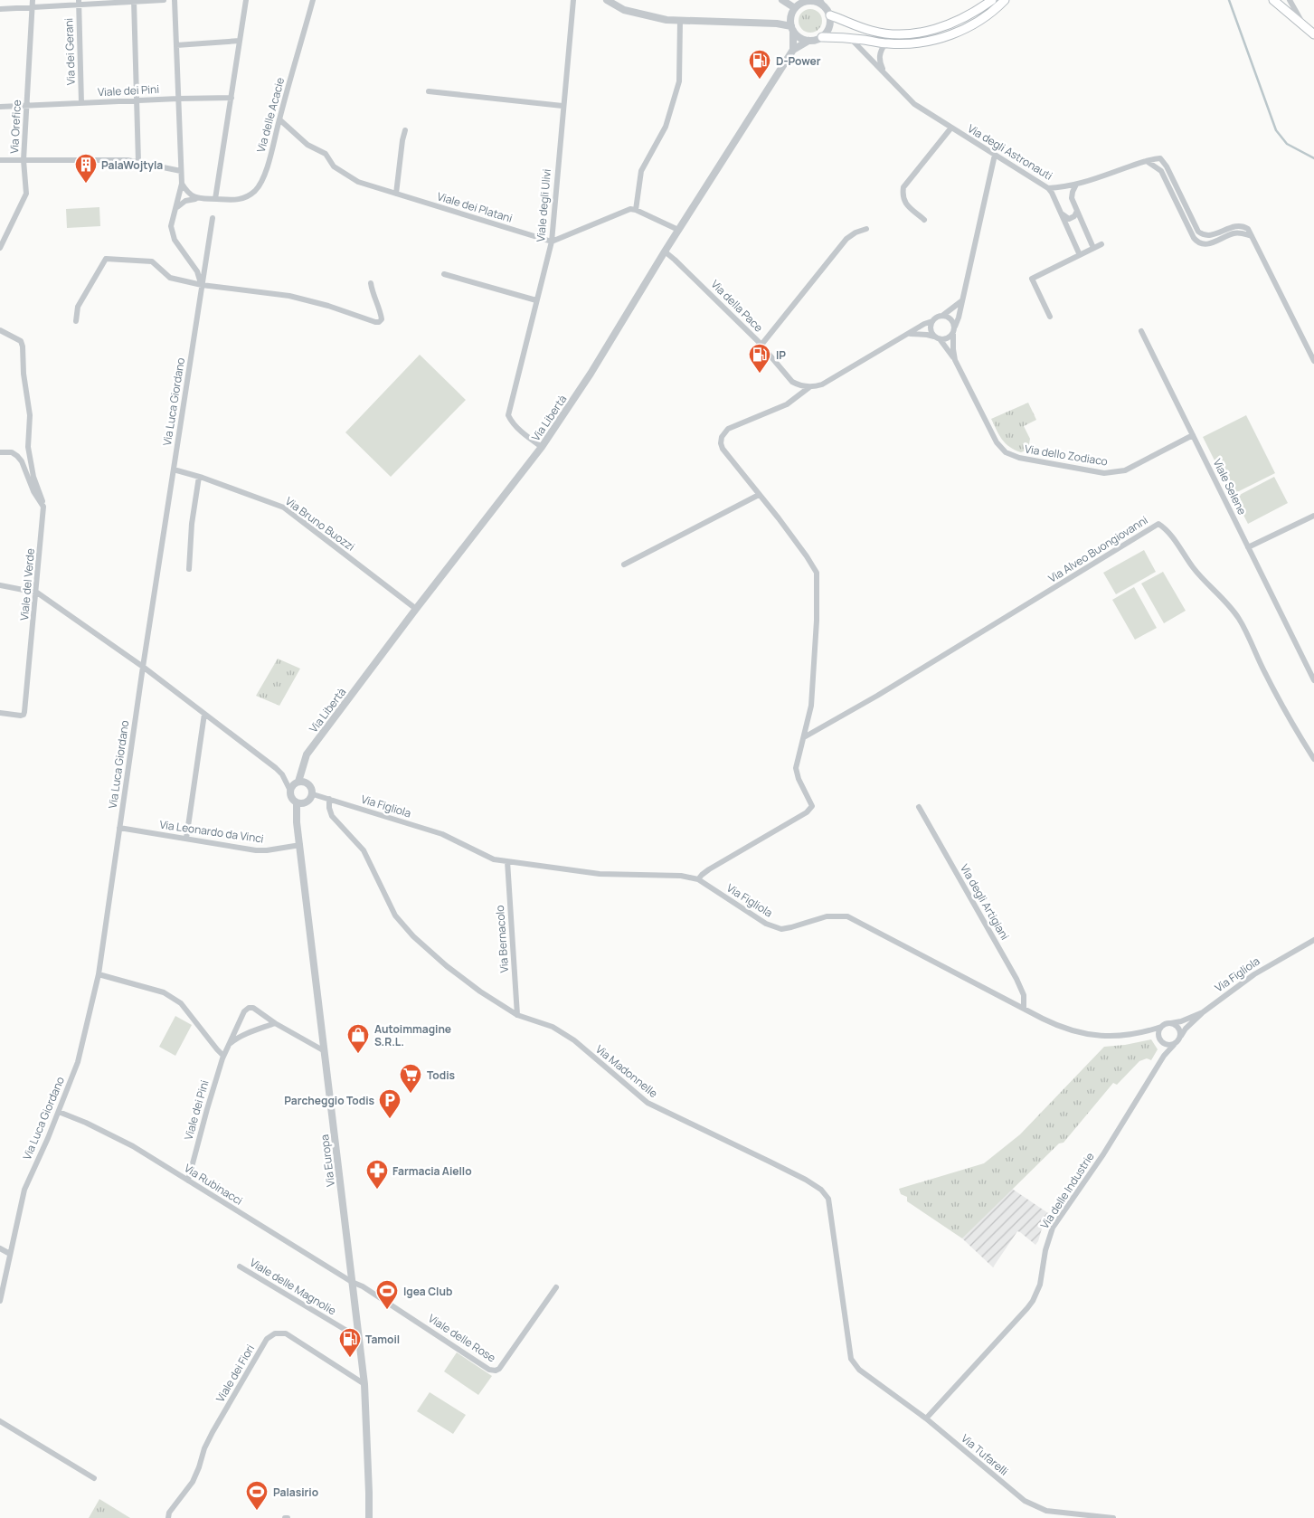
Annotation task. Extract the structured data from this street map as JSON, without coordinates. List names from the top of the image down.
{
  "streets": {
    "street": [
      "Via dei Gerani",
      "Viale dei Pini",
      "Via delle Acacie",
      "Via Orefice",
      "Via degli Astronauti",
      "Viale degli Ulivi",
      "Viale dei Platani",
      "Via della Pace",
      "Via Luca Giordano",
      "Via Libertà",
      "Via dello Zodiaco",
      "Viale Selene",
      "Via Bruno Buozzi",
      "Via Alveo Buongiovanni",
      "Viale del Verde",
      "Via Figliola",
      "Via Leonardo da Vinci",
      "Via degli Artigiani",
      "Via Bernacolo",
      "Via Madonnelle",
      "Via Europa",
      "Via Rubinacci",
      "Via delle Industrie",
      "Viale delle Magnolie",
      "Viale delle Rose",
      "Viale dei Fiori",
      "Via Tufarelli"
    ]
  },
  "crossings": [
    ["Via dei Gerani", "Viale dei Pini"],
    ["Viale dei Pini", "Via Orefice"],
    ["Viale dei Pini", "Via Europa"],
    ["Viale dei Pini", "Via Rubinacci"],
    ["Via delle Acacie", "Viale dei Platani"],
    ["Viale degli Ulivi", "Viale dei Platani"],
    ["Viale degli Ulivi", "Via Libertà"],
    ["Via della Pace", "Via Libertà"],
    ["Via Luca Giordano", "Via Bruno Buozzi"],
    ["Via Luca Giordano", "Via Leonardo da Vinci"],
    ["Via Luca Giordano", "Via Rubinacci"],
    ["Via Libertà", "Via Bruno Buozzi"],
    ["Via Libertà", "Via Figliola"],
    ["Via Libertà", "Via Europa"],
    ["Via dello Zodiaco", "Viale Selene"],
    ["Via Figliola", "Via degli Artigiani"],
    ["Via Figliola", "Via Bernacolo"],
    ["Via Figliola", "Via Madonnelle"],
    ["Via Figliola", "Via Europa"],
    ["Via Figliola", "Via delle Industrie"],
    ["Via Leonardo da Vinci", "Via Europa"],
    ["Via Bernacolo", "Via Madonnelle"],
    ["Via Madonnelle", "Via Tufarelli"],
    ["Via Europa", "Via Rubinacci"],
    ["Via Europa", "Viale delle Magnolie"],
    ["Via Europa", "Viale delle Rose"],
    ["Via Europa", "Viale dei Fiori"],
    ["Via Rubinacci", "Viale delle Rose"],
    ["Via delle Industrie", "Via Tufarelli"]
  ],
  "places": {
    "fuel station": ["D-Power", "IP", "Tamoil"],
    "building": ["PalaWojtyla"],
    "shop": ["Autoimmagine S.R.L."],
    "supermarket": ["Todis"],
    "parking": ["Parcheggio Todis"],
    "pharmacy": ["Farmacia Aiello"],
    "sports": ["Igea Club", "Palasirio"]
  }
}
